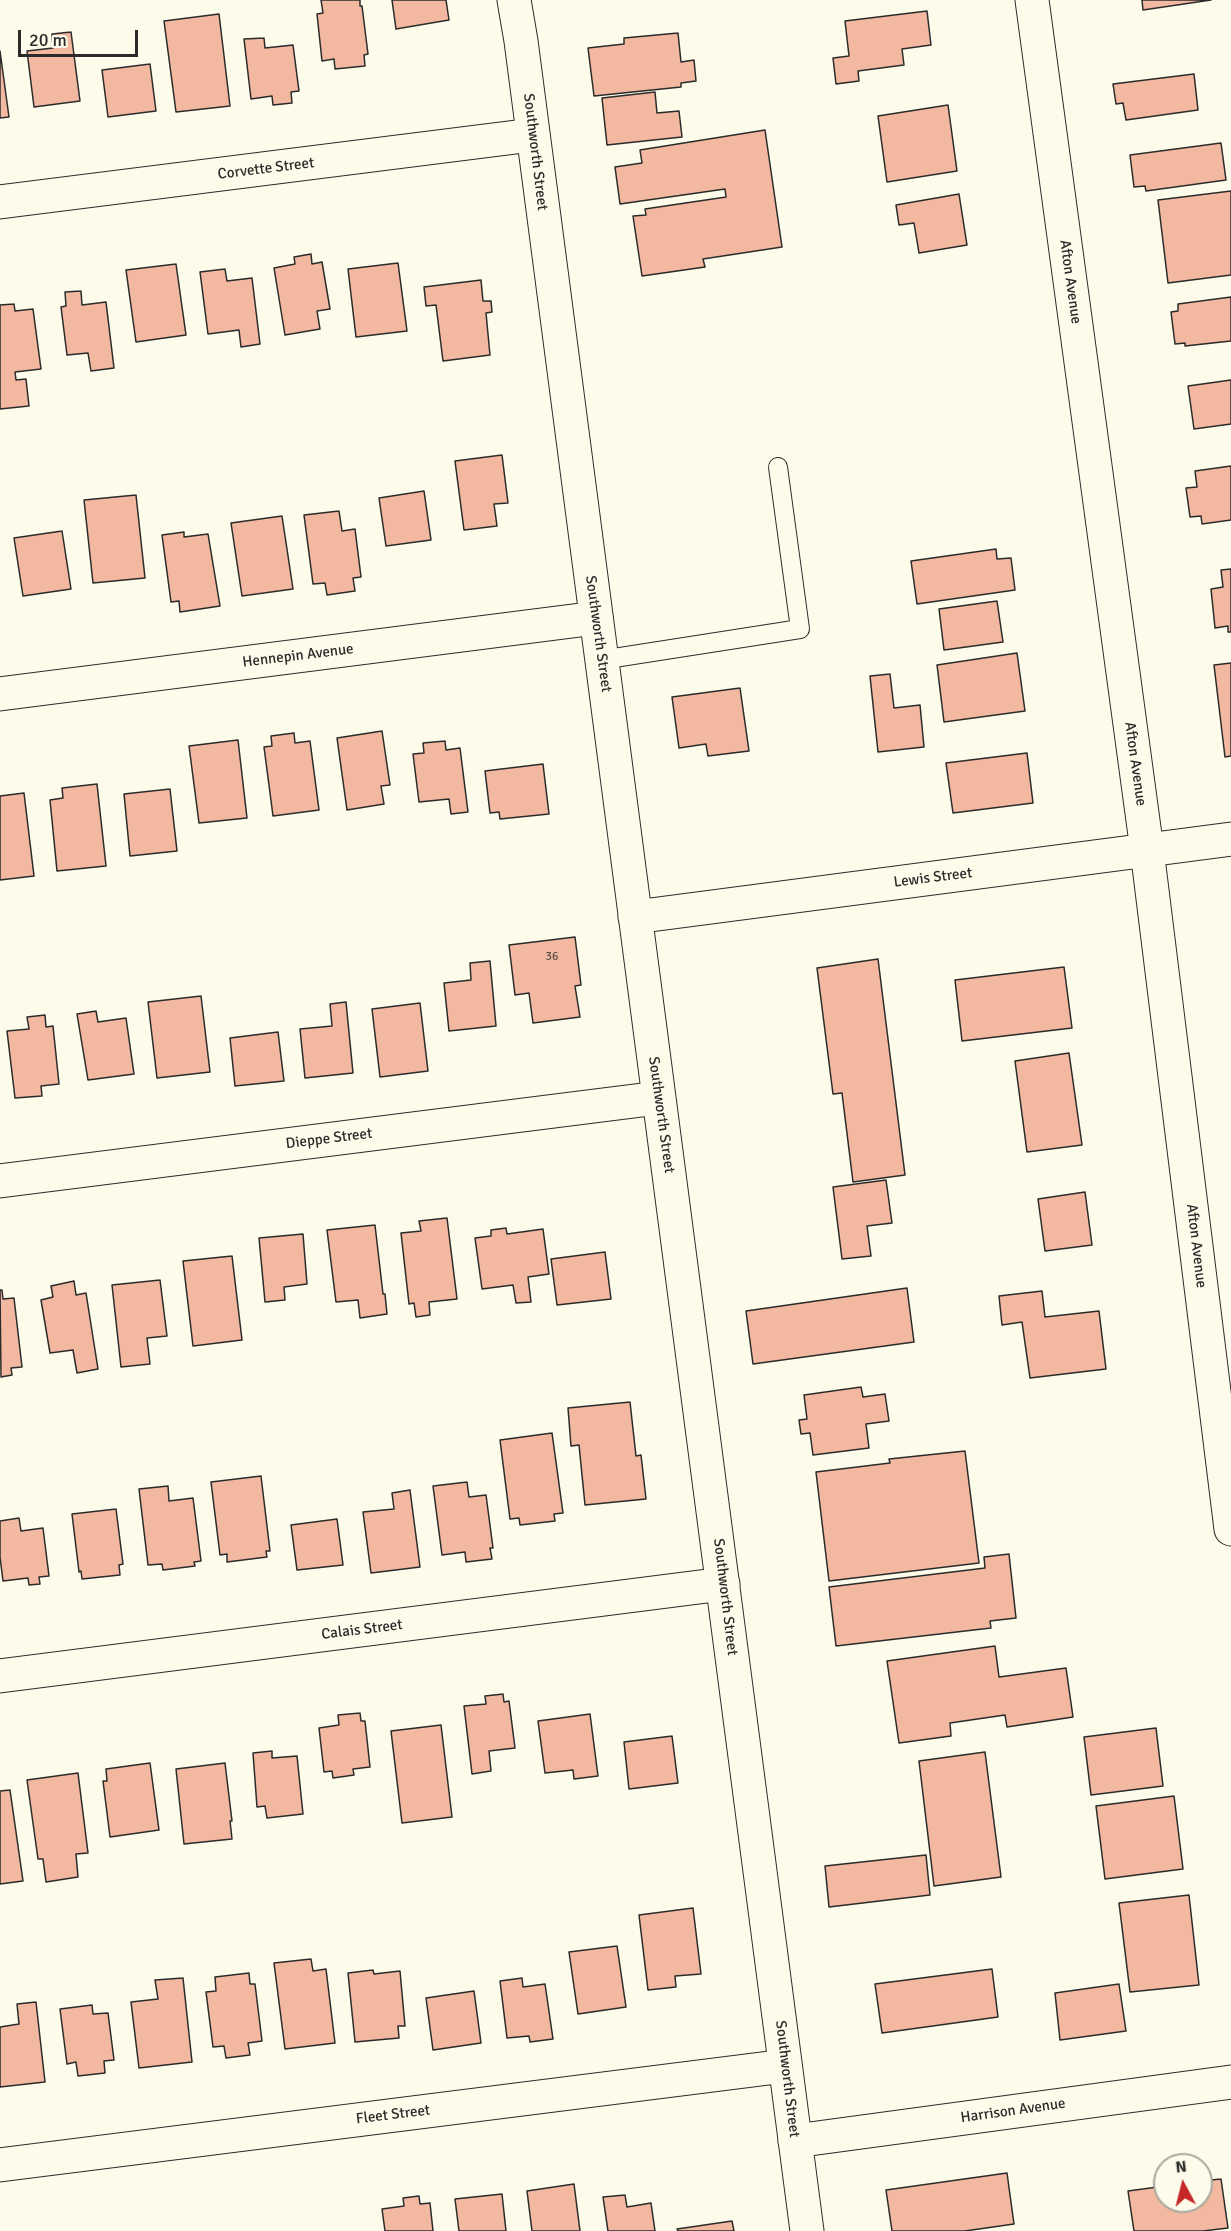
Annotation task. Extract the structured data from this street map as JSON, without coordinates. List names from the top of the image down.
{
  "streets": {
    "street": [
      "Southworth Street",
      "Corvette Street",
      "Afton Avenue",
      "Hennepin Avenue",
      "Lewis Street",
      "Dieppe Street",
      "Calais Street",
      "Harrison Avenue",
      "Fleet Street"
    ]
  },
  "crossings": [
    ["Southworth Street", "Corvette Street"],
    ["Southworth Street", "Hennepin Avenue"],
    ["Southworth Street", "Lewis Street"],
    ["Southworth Street", "Dieppe Street"],
    ["Southworth Street", "Calais Street"],
    ["Southworth Street", "Harrison Avenue"],
    ["Southworth Street", "Fleet Street"],
    ["Afton Avenue", "Lewis Street"]
  ],
  "house_numbers": ["36"],
  "scale_bar": "20 m",
  "north": "top"
}
